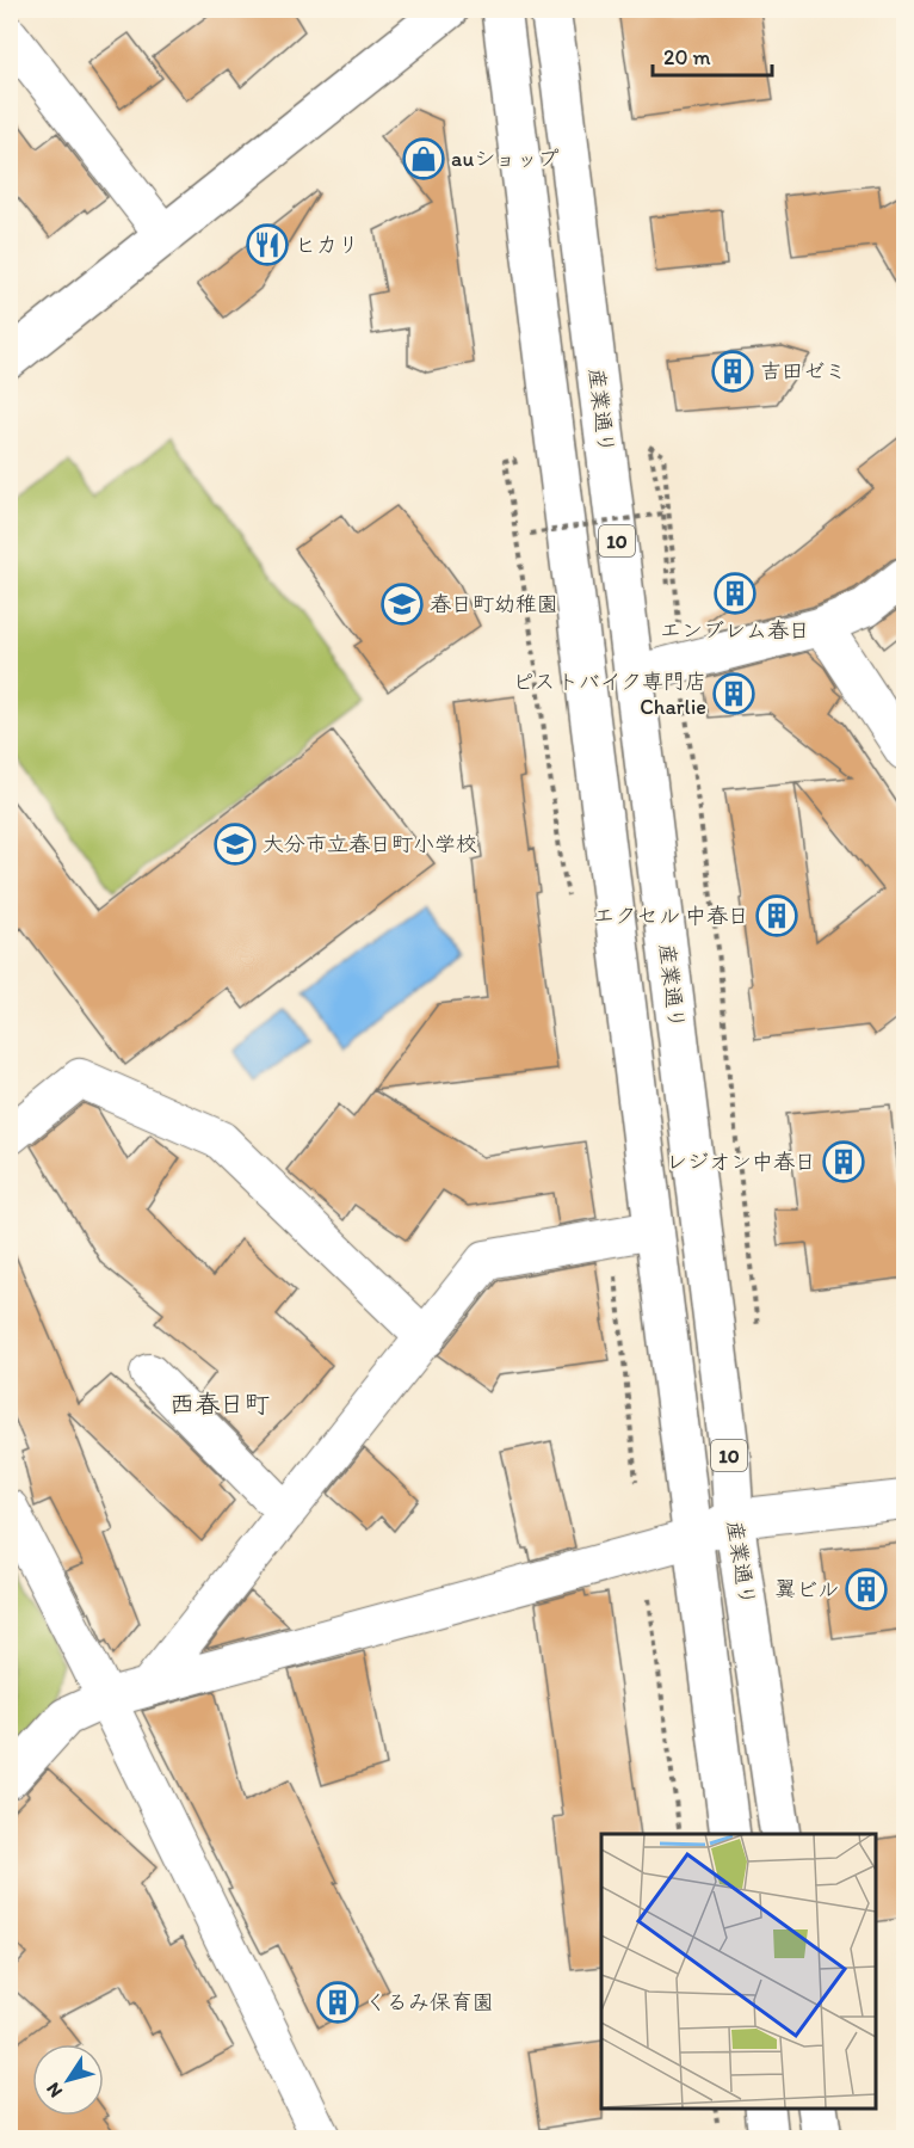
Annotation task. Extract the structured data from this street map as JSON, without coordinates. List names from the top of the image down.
{
  "streets": {
    "main road": ["産業通り", "10"]
  },
  "districts": ["西春日町"],
  "places": {
    "shop": ["auショップ"],
    "restaurant": ["ヒカリ"],
    "building": [
      "吉田ゼミ",
      "エンブレム春日",
      "ピストバイク専門店 Charlie",
      "エクセル 中春日",
      "レジオン中春日",
      "翼ビル",
      "くるみ保育園"
    ],
    "school or university": ["春日町幼稚園", "大分市立春日町小学校"]
  },
  "scale_bar": "20 m",
  "north": "bottom left"
}
